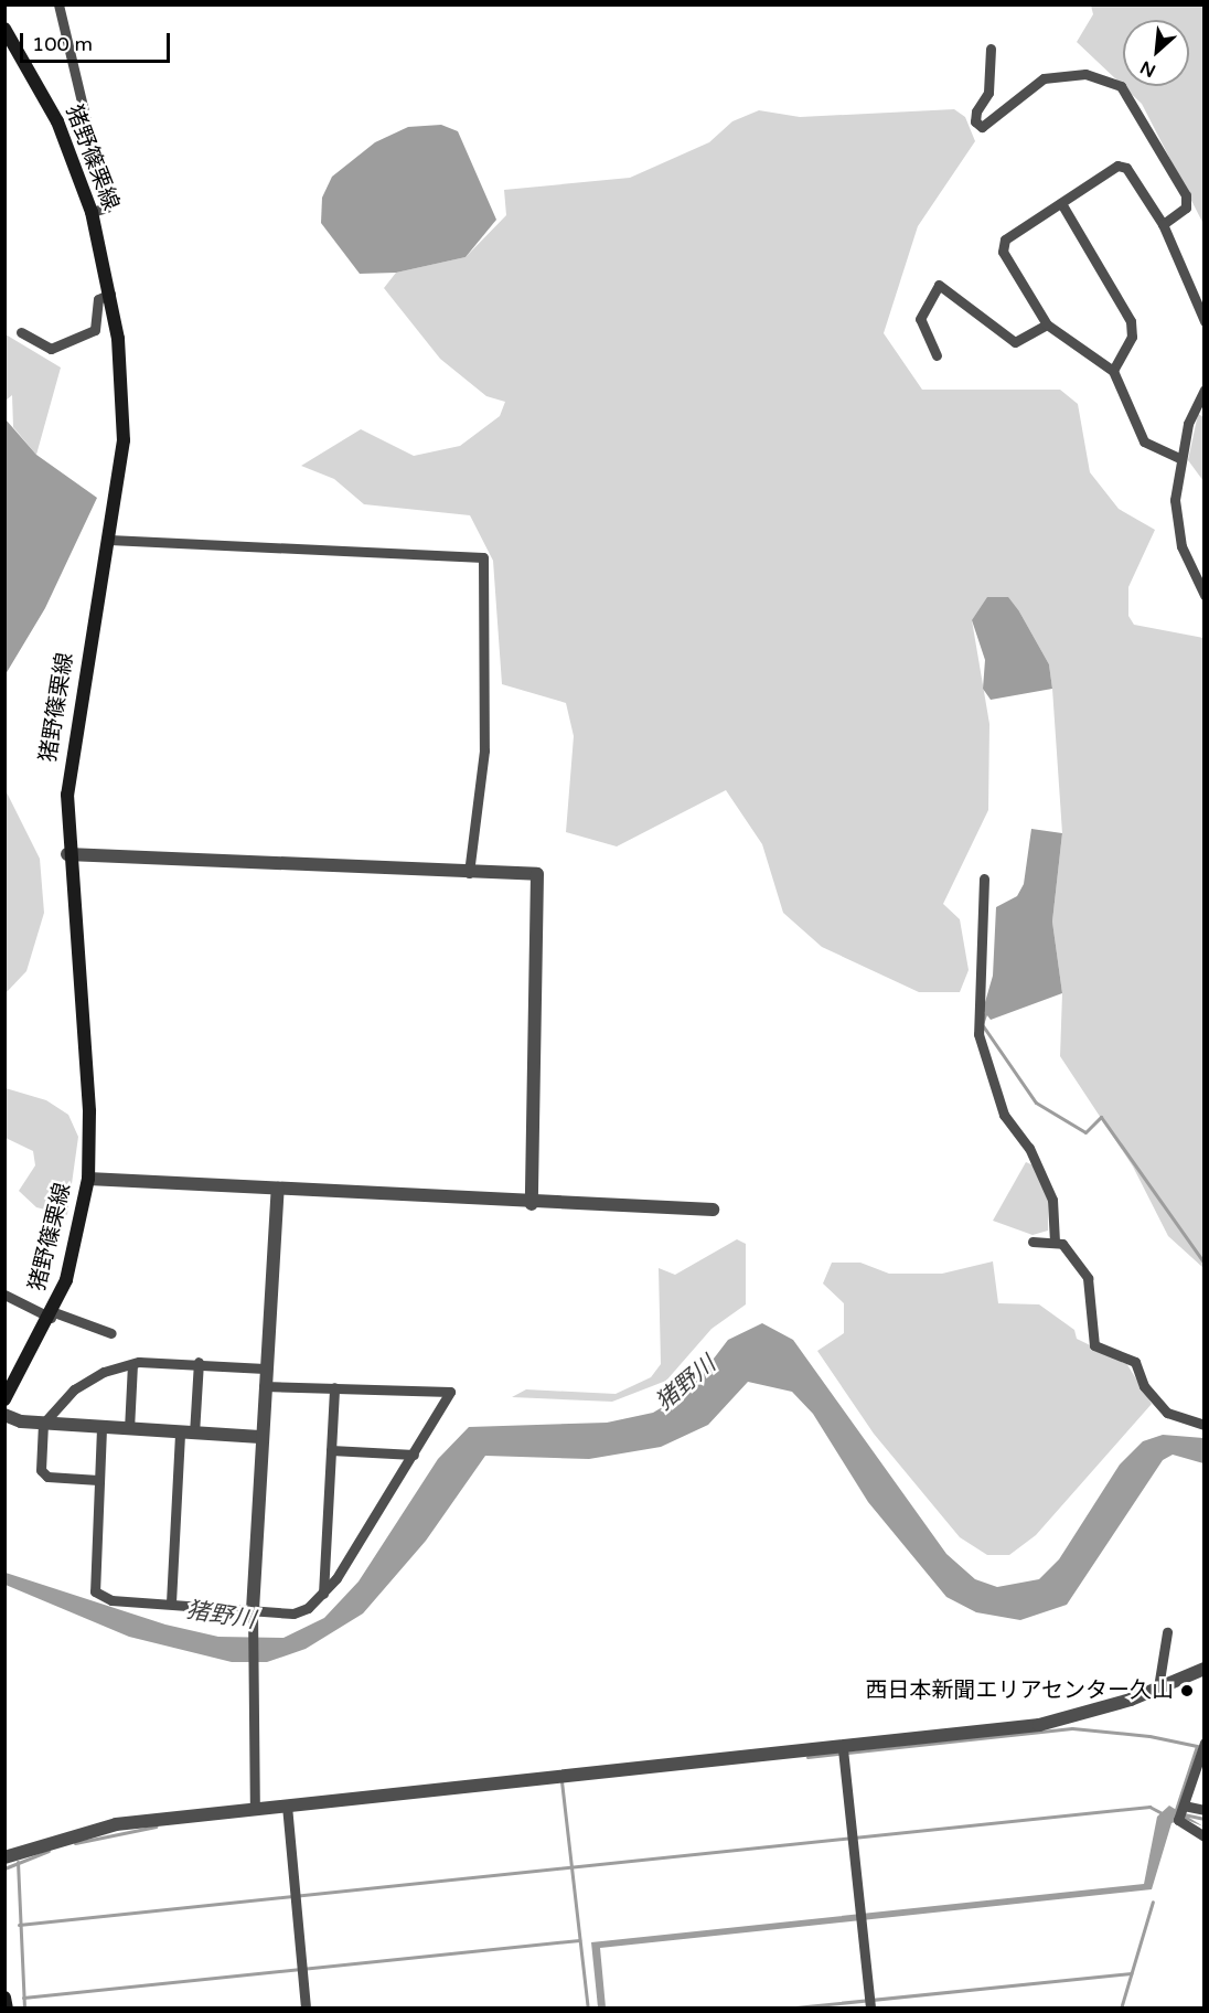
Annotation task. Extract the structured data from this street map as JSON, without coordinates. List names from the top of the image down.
{
  "streets": {
    "main road": ["猪野篠栗線"]
  },
  "water": ["猪野川"],
  "places": ["西日本新聞エリアセンター久山"],
  "scale_bar": "100 m",
  "north": "bottom left"
}
